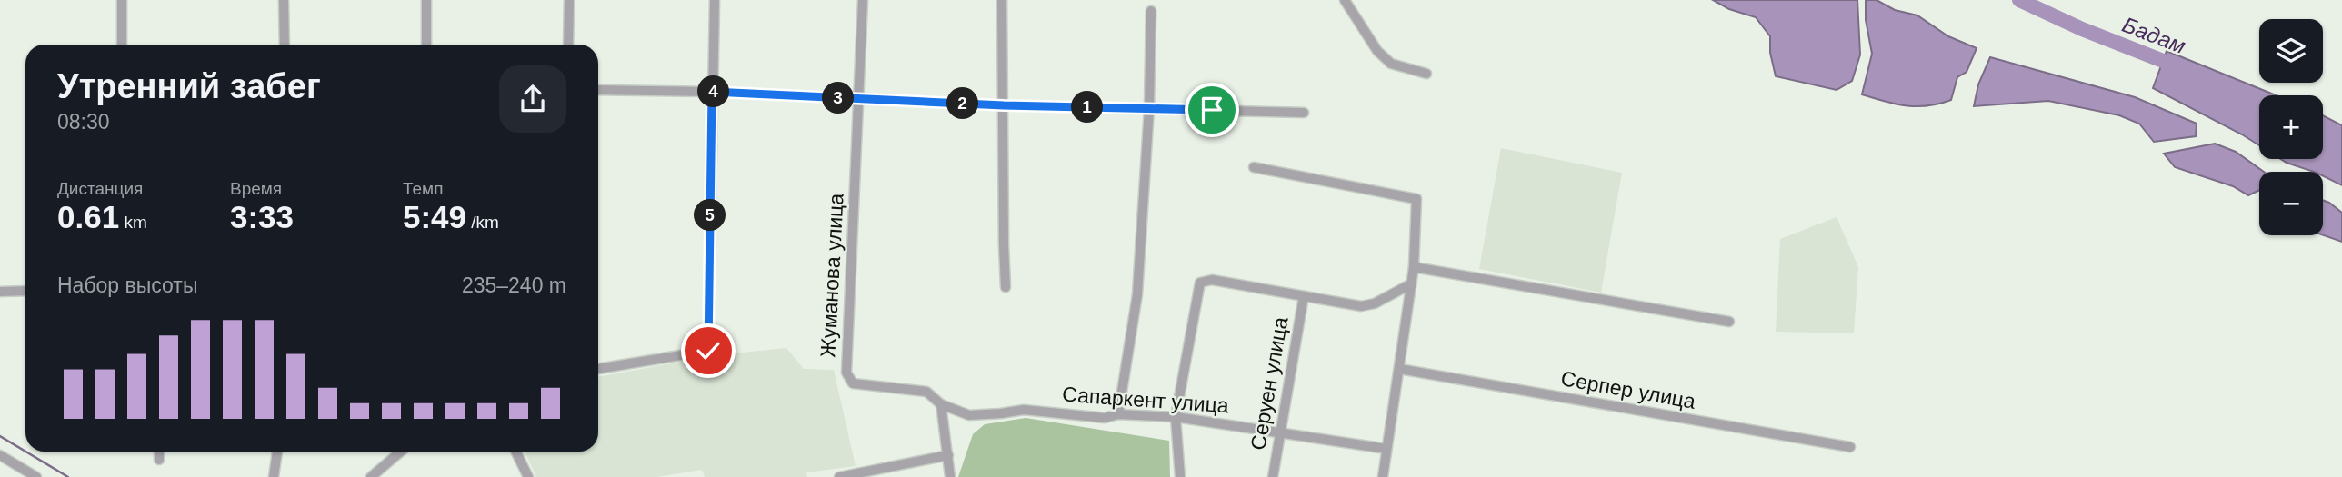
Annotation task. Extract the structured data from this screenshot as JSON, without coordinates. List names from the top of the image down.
{
  "streets": {
    "street": [
      "Жуманова улица",
      "Серуен улица",
      "Серпер улица",
      "Сапаркент улица"
    ]
  },
  "crossings": [
    ["Жуманова улица", "Сапаркент улица"],
    ["Серуен улица", "Сапаркент улица"]
  ],
  "water": ["Бадам"],
  "page": {
    "map_buttons": ["+", "−"],
    "heading": ["Утренний забег", "08:30"],
    "pins": [
      "4",
      "3",
      "2",
      "1",
      "5"
    ],
    "stats": [
      ["Дистанция", "0.61 km"],
      ["Время", "3:33"],
      ["Темп", "5:49 /km"]
    ],
    "chart": ["Набор высоты", "235–240 m"]
  }
}
